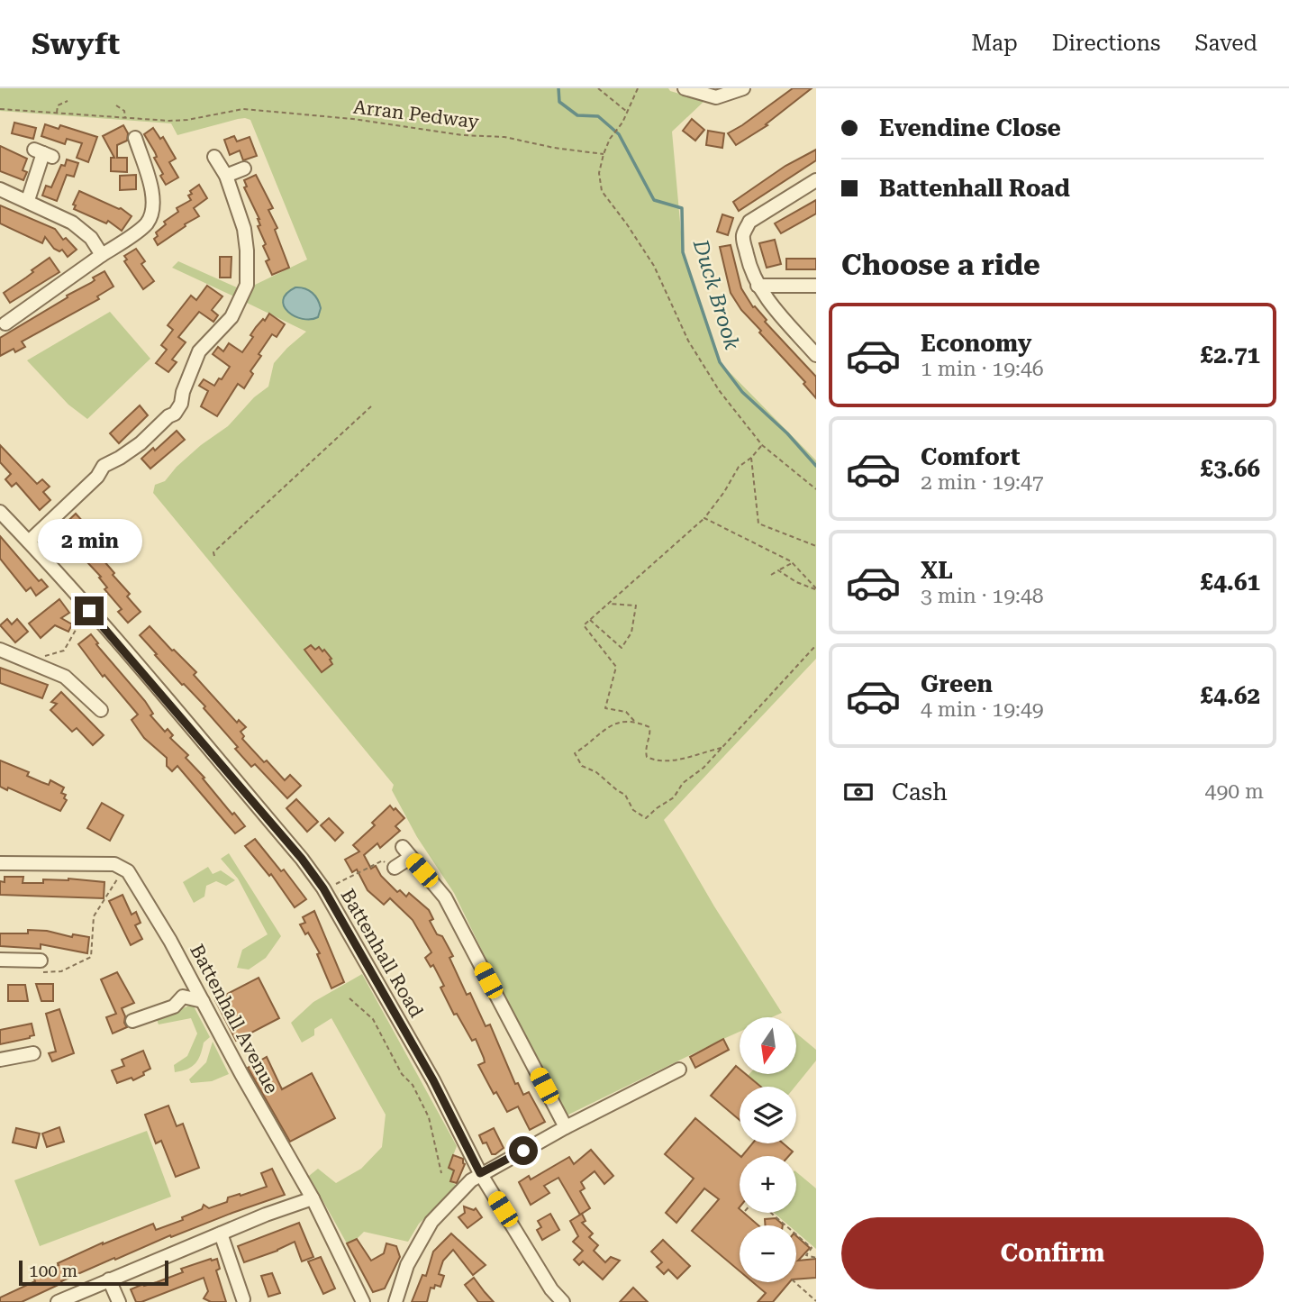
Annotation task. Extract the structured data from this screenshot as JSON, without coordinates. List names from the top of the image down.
{
  "streets": {
    "street": ["Battenhall Road", "Battenhall Avenue"],
    "path": ["Arran Pedway"]
  },
  "water": ["Duck Brook"],
  "scale_bar": "100 m",
  "north": "bottom",
  "page": {
    "header": "Swyft",
    "nav": ["Map", "Directions", "Saved"],
    "banner": ["Evendine Close", "Battenhall Road"],
    "heading": "Choose a ride",
    "list": [
      {
        "name": "Economy",
        "note": "1 min · 19:46",
        "value": "£2.71"
      },
      {
        "name": "Comfort",
        "note": "2 min · 19:47",
        "value": "£3.66"
      },
      {
        "name": "XL",
        "note": "3 min · 19:48",
        "value": "£4.61"
      },
      {
        "name": "Green",
        "note": "4 min · 19:49",
        "value": "£4.62"
      }
    ],
    "bubble": "2 min",
    "pay": ["Cash", "490 m"],
    "map_buttons": ["+", "−"],
    "buttons": "Confirm",
    "scale": "100 m"
  }
}
